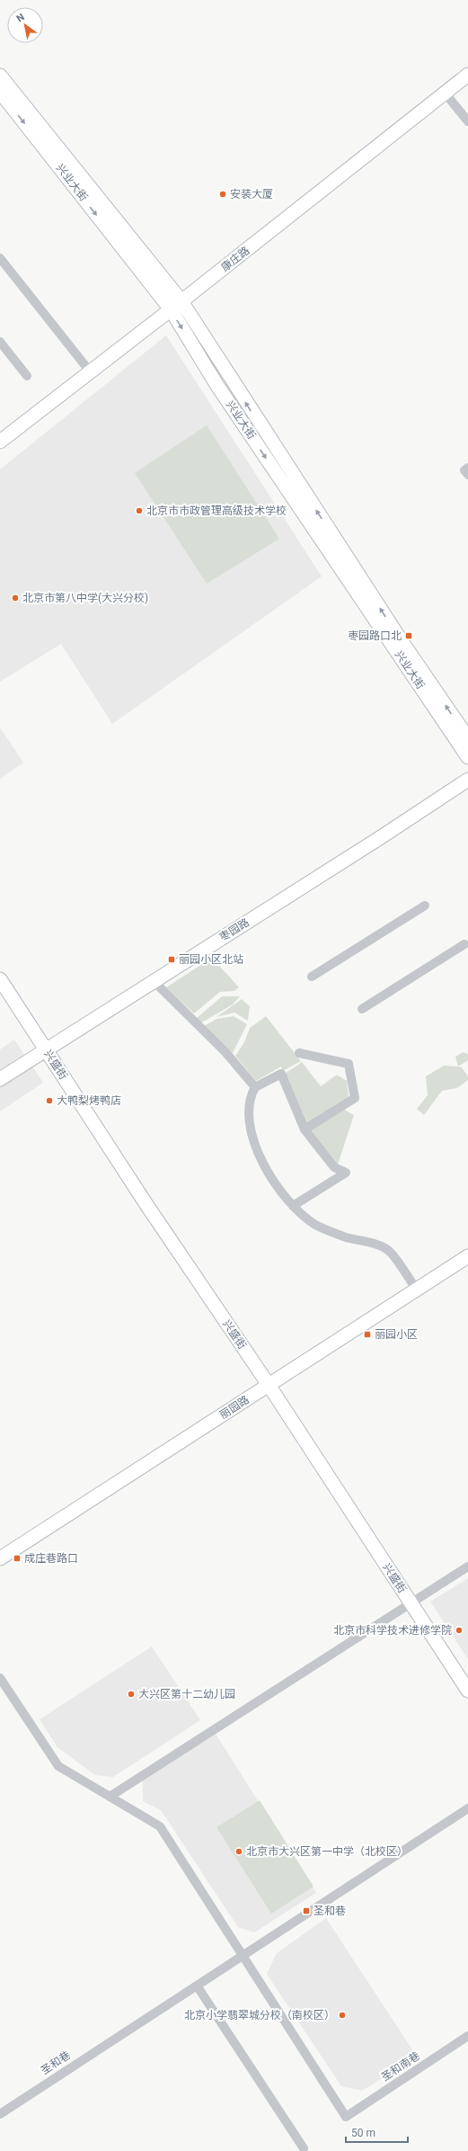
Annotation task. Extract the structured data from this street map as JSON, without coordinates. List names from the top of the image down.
{
  "streets": {
    "street": [
      "兴业大街",
      "康庄路",
      "枣园路",
      "兴盛街",
      "丽园路",
      "圣和巷",
      "圣和南巷"
    ]
  },
  "crossings": [
    ["兴业大街", "康庄路"],
    ["枣园路", "兴盛街"],
    ["兴盛街", "丽园路"],
    ["圣和巷", "圣和南巷"]
  ],
  "places": {
    "other": [
      "安装大厦",
      "北京市市政管理高级技术学校",
      "北京市第八中学(大兴分校)",
      "大鸭梨烤鸭店",
      "北京市科学技术进修学院",
      "大兴区第十二幼儿园",
      "北京市大兴区第一中学（北校区）",
      "北京小学翡翠城分校（南校区）"
    ],
    "transit": [
      "枣园路口北",
      "丽园小区北站",
      "丽园小区",
      "成庄巷路口",
      "圣和巷"
    ]
  },
  "scale_bar": "50 m",
  "north": "top left"
}
